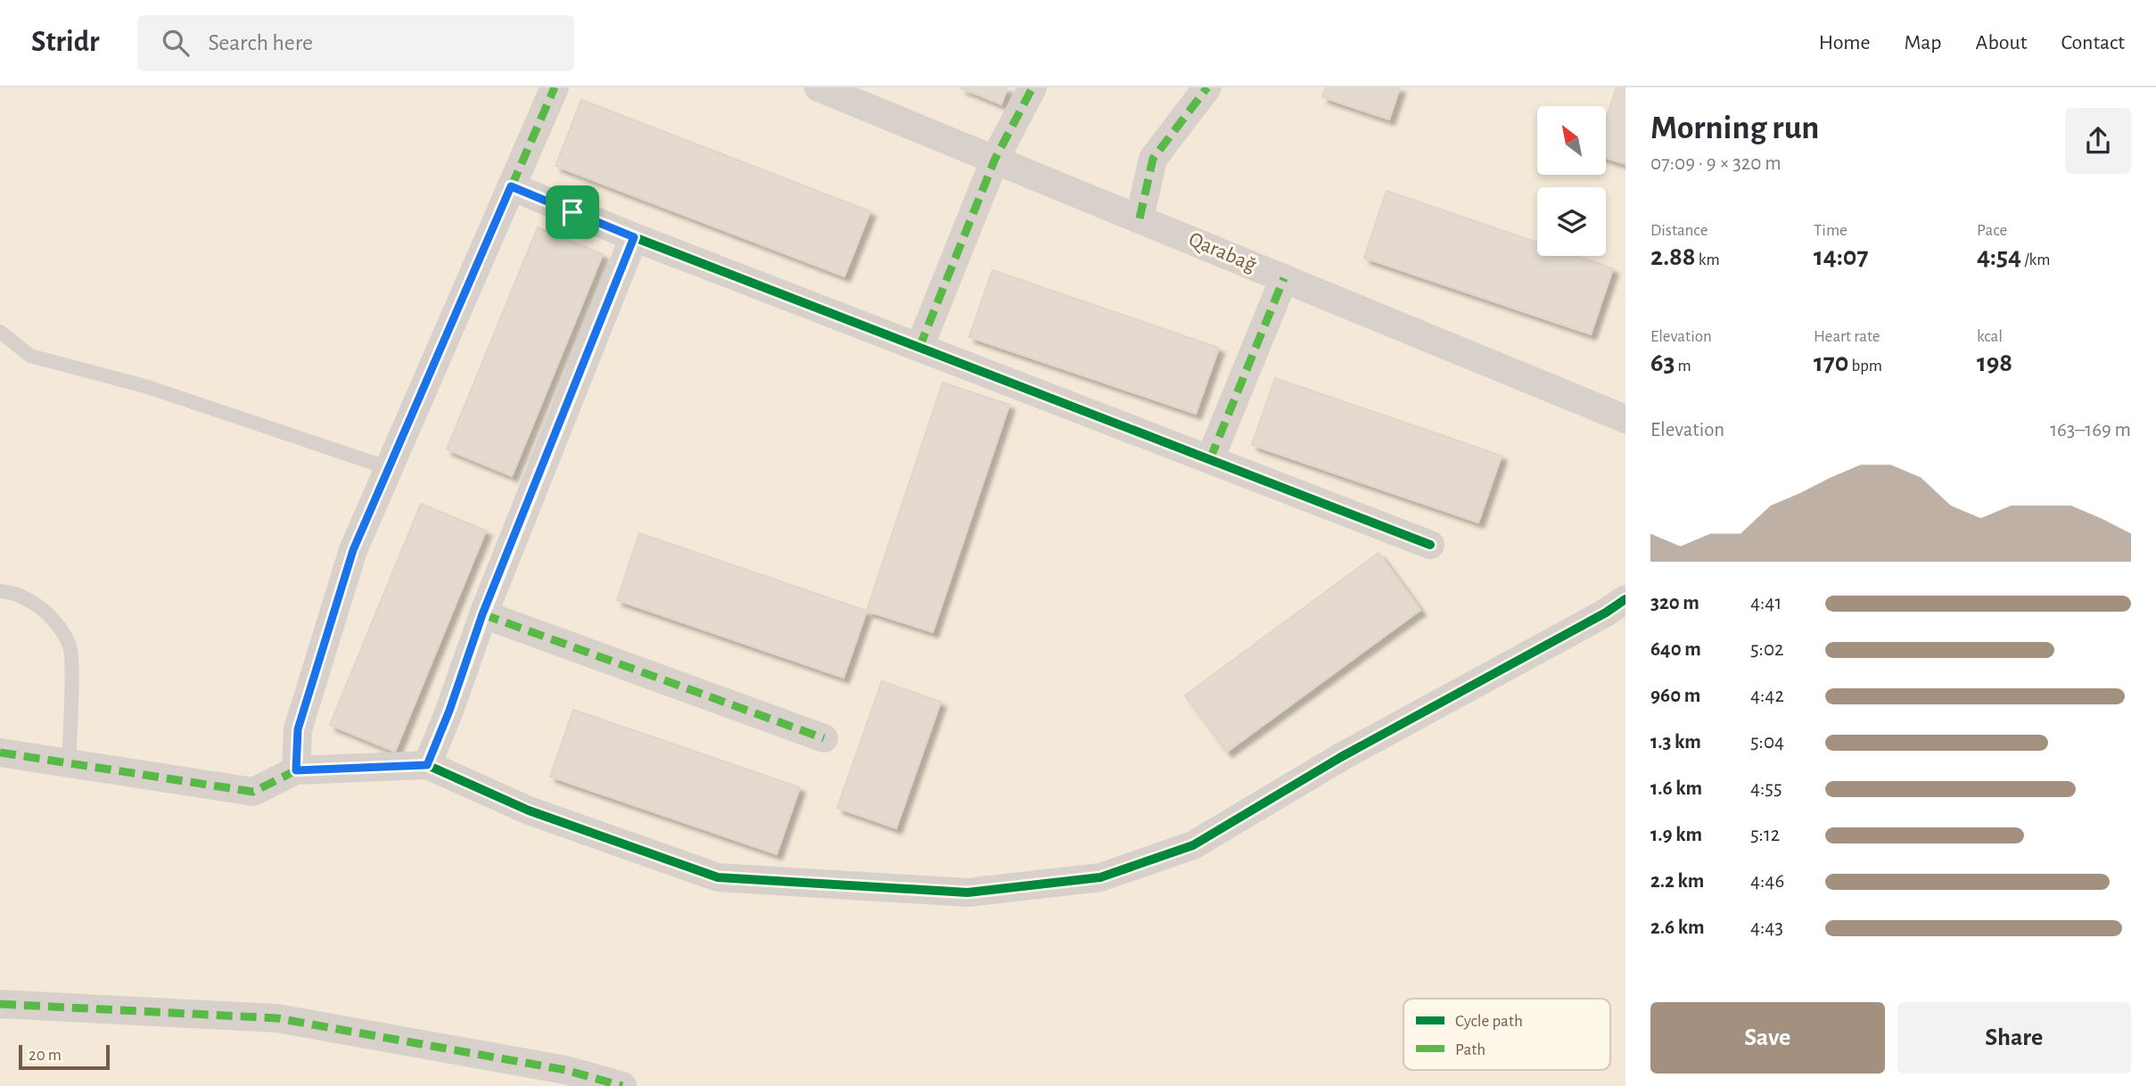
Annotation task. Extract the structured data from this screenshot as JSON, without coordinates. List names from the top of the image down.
{
  "streets": {
    "street": ["Qarabağ"]
  },
  "legend": ["Cycle path", "Path"],
  "scale_bar": "20 m",
  "north": "top left",
  "page": {
    "header": "Stridr",
    "search": "Search here",
    "nav": [
      "Home",
      "Map",
      "About",
      "Contact"
    ],
    "heading": ["Morning run", "07:09 · 9 × 320 m"],
    "stats": [
      ["Distance", "2.88 km"],
      ["Time", "14:07"],
      ["Pace", "4:54 /km"],
      ["Elevation", "63 m"],
      ["Heart rate", "170 bpm"],
      ["kcal", "198"]
    ],
    "chart": ["Elevation", "163–169 m"],
    "list": [
      {
        "name": "320 m",
        "note": "4:41"
      },
      {
        "name": "640 m",
        "note": "5:02"
      },
      {
        "name": "960 m",
        "note": "4:42"
      },
      {
        "name": "1.3 km",
        "note": "5:04"
      },
      {
        "name": "1.6 km",
        "note": "4:55"
      },
      {
        "name": "1.9 km",
        "note": "5:12"
      },
      {
        "name": "2.2 km",
        "note": "4:46"
      },
      {
        "name": "2.6 km",
        "note": "4:43"
      }
    ],
    "buttons": ["Save", "Share"],
    "scale": "20 m"
  }
}
